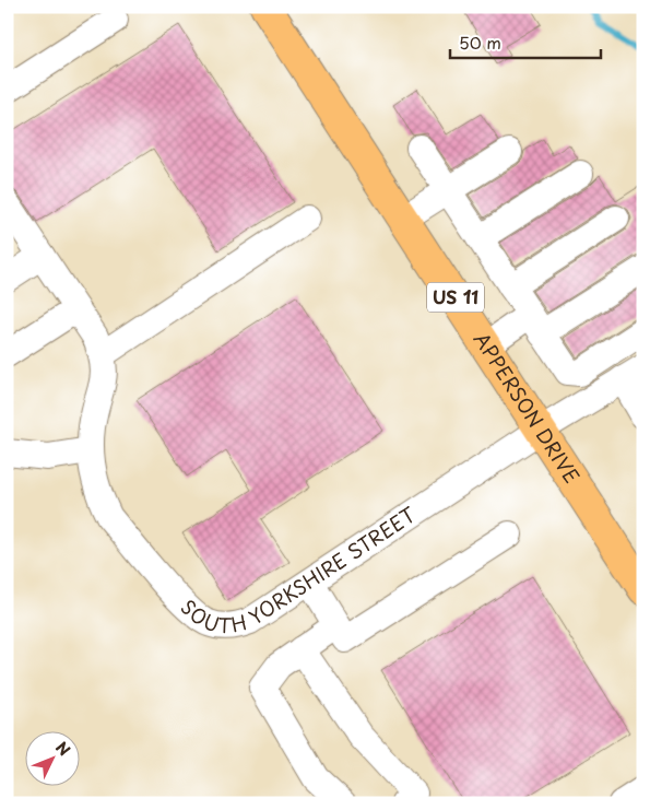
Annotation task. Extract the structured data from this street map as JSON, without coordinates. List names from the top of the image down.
{
  "streets": {
    "main road": ["US 11", "APPERSON DRIVE"],
    "street": ["SOUTH YORKSHIRE STREET"]
  },
  "crossings": [
    ["APPERSON DRIVE", "SOUTH YORKSHIRE STREET"]
  ],
  "scale_bar": "50 m",
  "north": "top right"
}
